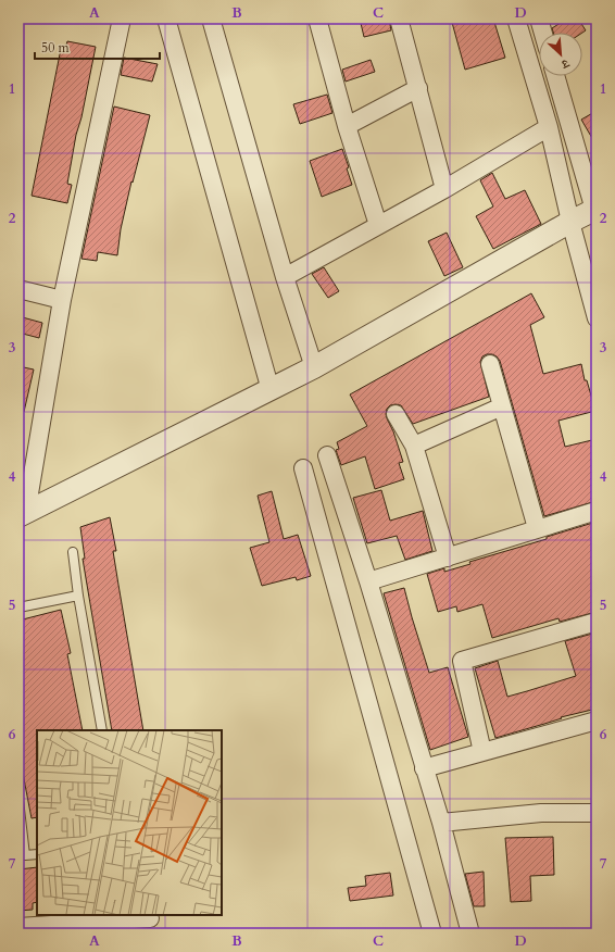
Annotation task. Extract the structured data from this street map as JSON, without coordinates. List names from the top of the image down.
{
  "scale_bar": "50 m",
  "north": "bottom right",
  "grid": {
    "columns": [
      "A",
      "B",
      "C",
      "D"
    ],
    "rows": [
      "1",
      "2",
      "3",
      "4",
      "5",
      "6",
      "7"
    ]
  }
}
